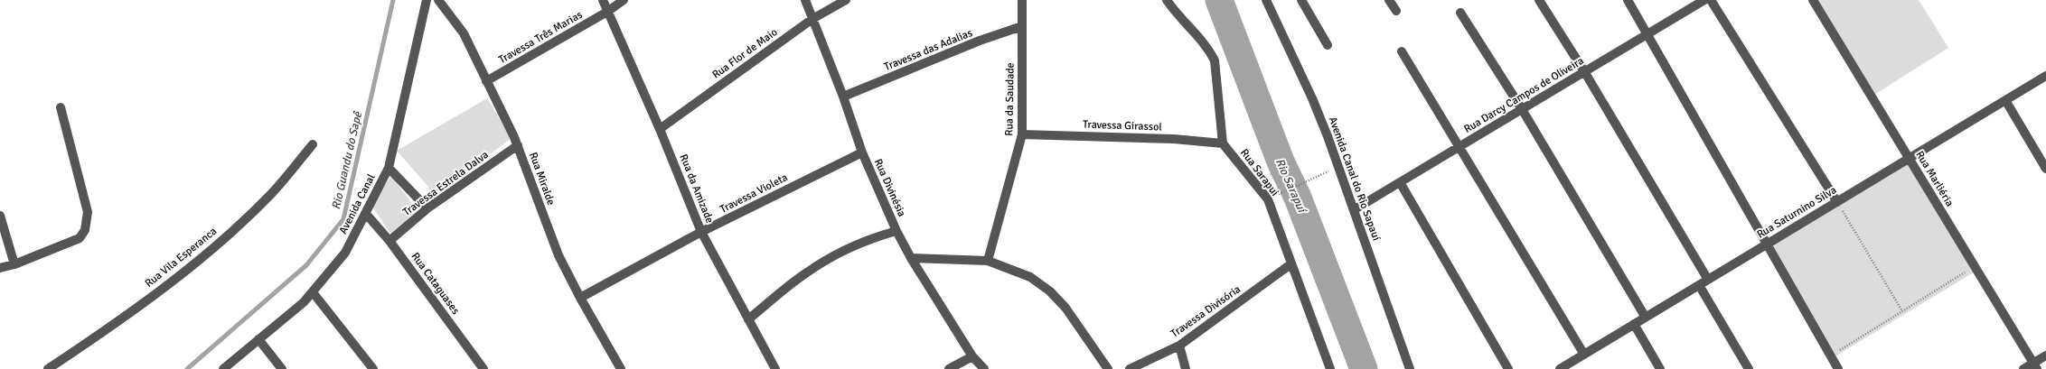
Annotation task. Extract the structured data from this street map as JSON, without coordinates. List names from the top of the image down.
{
  "streets": {
    "street": [
      "Travessa Três Marias",
      "Travessa das Adalias",
      "Rua Flor de Maio",
      "Rua Darcy Campos de Oliveira",
      "Rua da Saudade",
      "Travessa Girassol",
      "Rua Sarapui",
      "Rua Miralde",
      "Avenida Canal do Rio Sapauí",
      "Rua Marliéria",
      "Travessa Estrela Dalva",
      "Rua Divinésia",
      "Rua da Amizade",
      "Travessa Violeta",
      "Avenida Canal",
      "Rua Saturnino Silva",
      "Rua Vila Esperanca",
      "Rua Cataguases",
      "Travessa Divisória"
    ]
  },
  "crossings": [
    ["Travessa Três Marias", "Rua Miralde"],
    ["Travessa Três Marias", "Rua da Amizade"],
    ["Travessa das Adalias", "Rua da Saudade"],
    ["Travessa das Adalias", "Rua Divinésia"],
    ["Rua Flor de Maio", "Rua Divinésia"],
    ["Rua Flor de Maio", "Rua da Amizade"],
    ["Rua Darcy Campos de Oliveira", "Avenida Canal do Rio Sapauí"],
    ["Rua da Saudade", "Travessa Girassol"],
    ["Travessa Girassol", "Rua Sarapui"],
    ["Rua Sarapui", "Travessa Divisória"],
    ["Rua Miralde", "Travessa Estrela Dalva"],
    ["Rua Miralde", "Travessa Violeta"],
    ["Rua Marliéria", "Rua Saturnino Silva"],
    ["Travessa Estrela Dalva", "Rua Cataguases"],
    ["Rua Divinésia", "Travessa Violeta"],
    ["Rua da Amizade", "Travessa Violeta"],
    ["Avenida Canal", "Rua Cataguases"]
  ],
  "water": ["Rio Guandu do Sapê", "Rio Sarapuí"]
}
